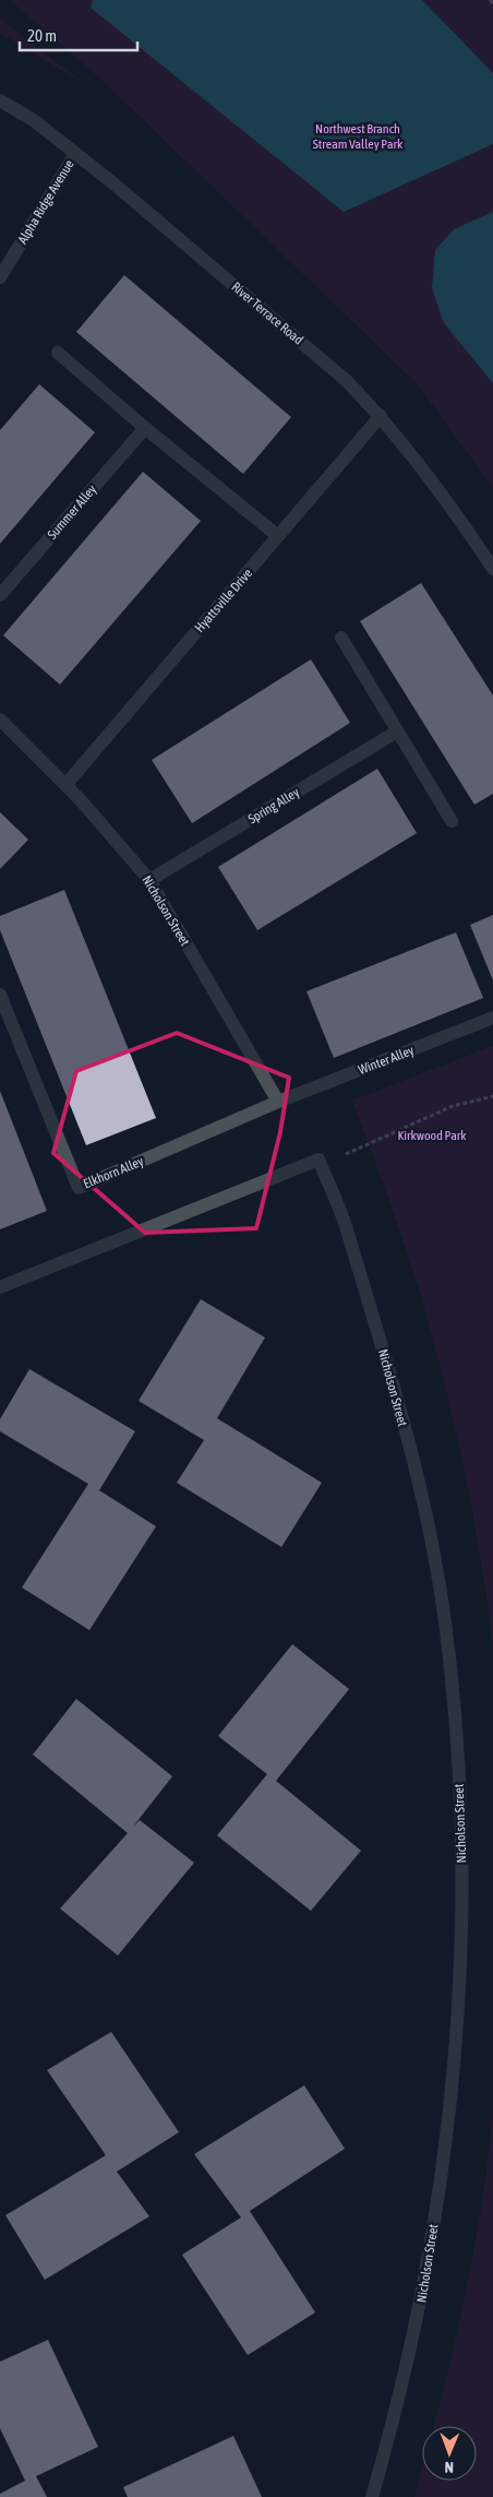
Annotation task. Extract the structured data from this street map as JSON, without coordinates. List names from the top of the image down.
{
  "streets": {
    "street": [
      "Alpha Ridge Avenue",
      "River Terrace Road",
      "Summer Alley",
      "Hyattsville Drive",
      "Spring Alley",
      "Nicholson Street",
      "Winter Alley",
      "Elkhorn Alley"
    ]
  },
  "crossings": [
    ["Alpha Ridge Avenue", "River Terrace Road"],
    ["River Terrace Road", "Hyattsville Drive"],
    ["Hyattsville Drive", "Nicholson Street"],
    ["Spring Alley", "Nicholson Street"],
    ["Nicholson Street", "Winter Alley"],
    ["Nicholson Street", "Elkhorn Alley"],
    ["Winter Alley", "Elkhorn Alley"]
  ],
  "parks": ["Northwest Branch Stream Valley Park", "Kirkwood Park"],
  "scale_bar": "20 m",
  "north": "bottom"
}
